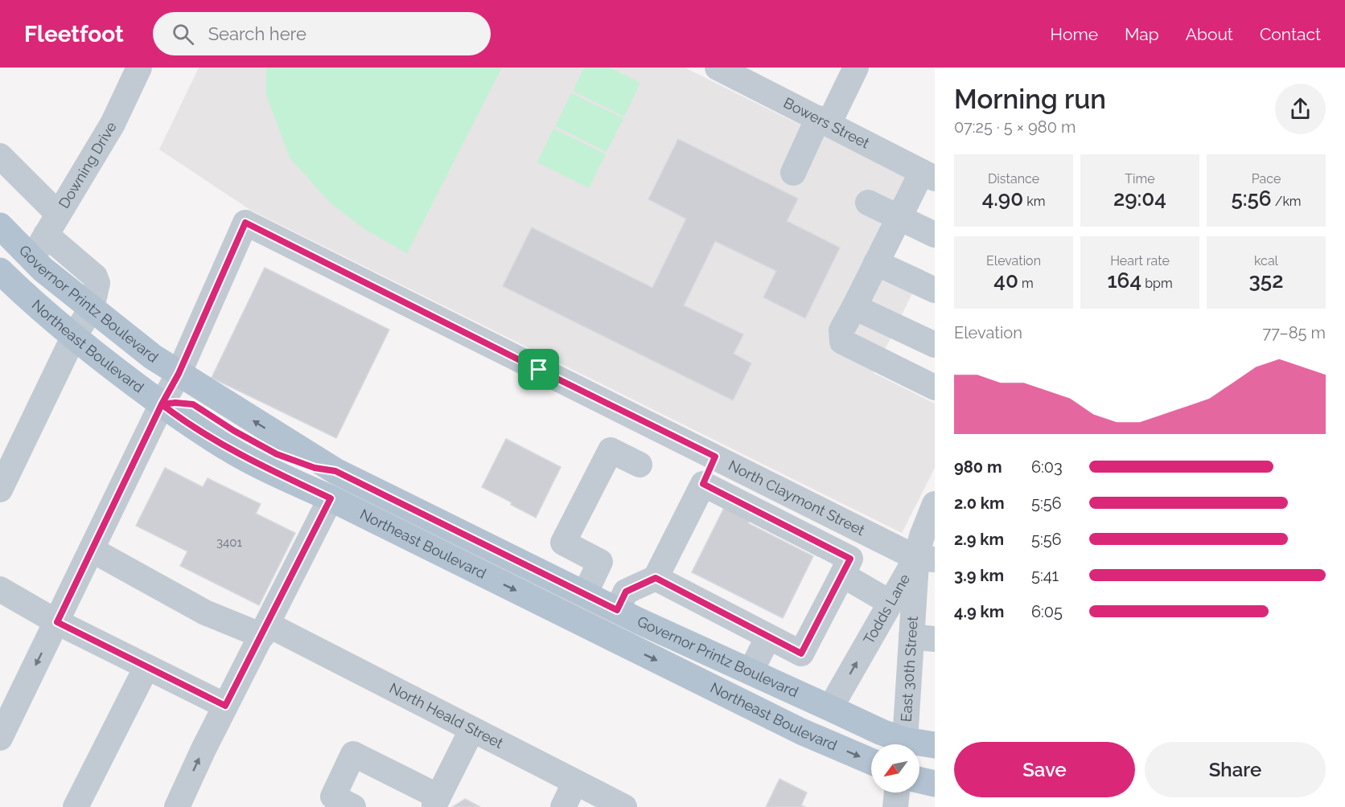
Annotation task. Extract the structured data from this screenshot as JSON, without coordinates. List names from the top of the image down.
{
  "streets": {
    "main road": ["Governor Printz Boulevard", "Northeast Boulevard"],
    "street": [
      "Bowers Street",
      "Downing Drive",
      "North Claymont Street",
      "Todds Lane",
      "East 30th Street",
      "North Heald Street"
    ]
  },
  "crossings": [
    ["Downing Drive", "Governor Printz Boulevard"],
    ["Governor Printz Boulevard", "North Claymont Street"],
    ["Governor Printz Boulevard", "Todds Lane"],
    ["North Claymont Street", "Todds Lane"],
    ["North Claymont Street", "East 30th Street"],
    ["Todds Lane", "East 30th Street"]
  ],
  "one_way": ["Northeast Boulevard"],
  "house_numbers": ["3401"],
  "north": "bottom left",
  "page": {
    "header": "Fleetfoot",
    "search": "Search here",
    "nav": [
      "Home",
      "Map",
      "About",
      "Contact"
    ],
    "heading": ["Morning run", "07:25 · 5 × 980 m"],
    "stats": [
      ["Distance", "4.90 km"],
      ["Time", "29:04"],
      ["Pace", "5:56 /km"],
      ["Elevation", "40 m"],
      ["Heart rate", "164 bpm"],
      ["kcal", "352"]
    ],
    "chart": ["Elevation", "77–85 m"],
    "list": [
      {
        "name": "980 m",
        "note": "6:03"
      },
      {
        "name": "2.0 km",
        "note": "5:56"
      },
      {
        "name": "2.9 km",
        "note": "5:56"
      },
      {
        "name": "3.9 km",
        "note": "5:41"
      },
      {
        "name": "4.9 km",
        "note": "6:05"
      }
    ],
    "buttons": ["Save", "Share"]
  }
}
